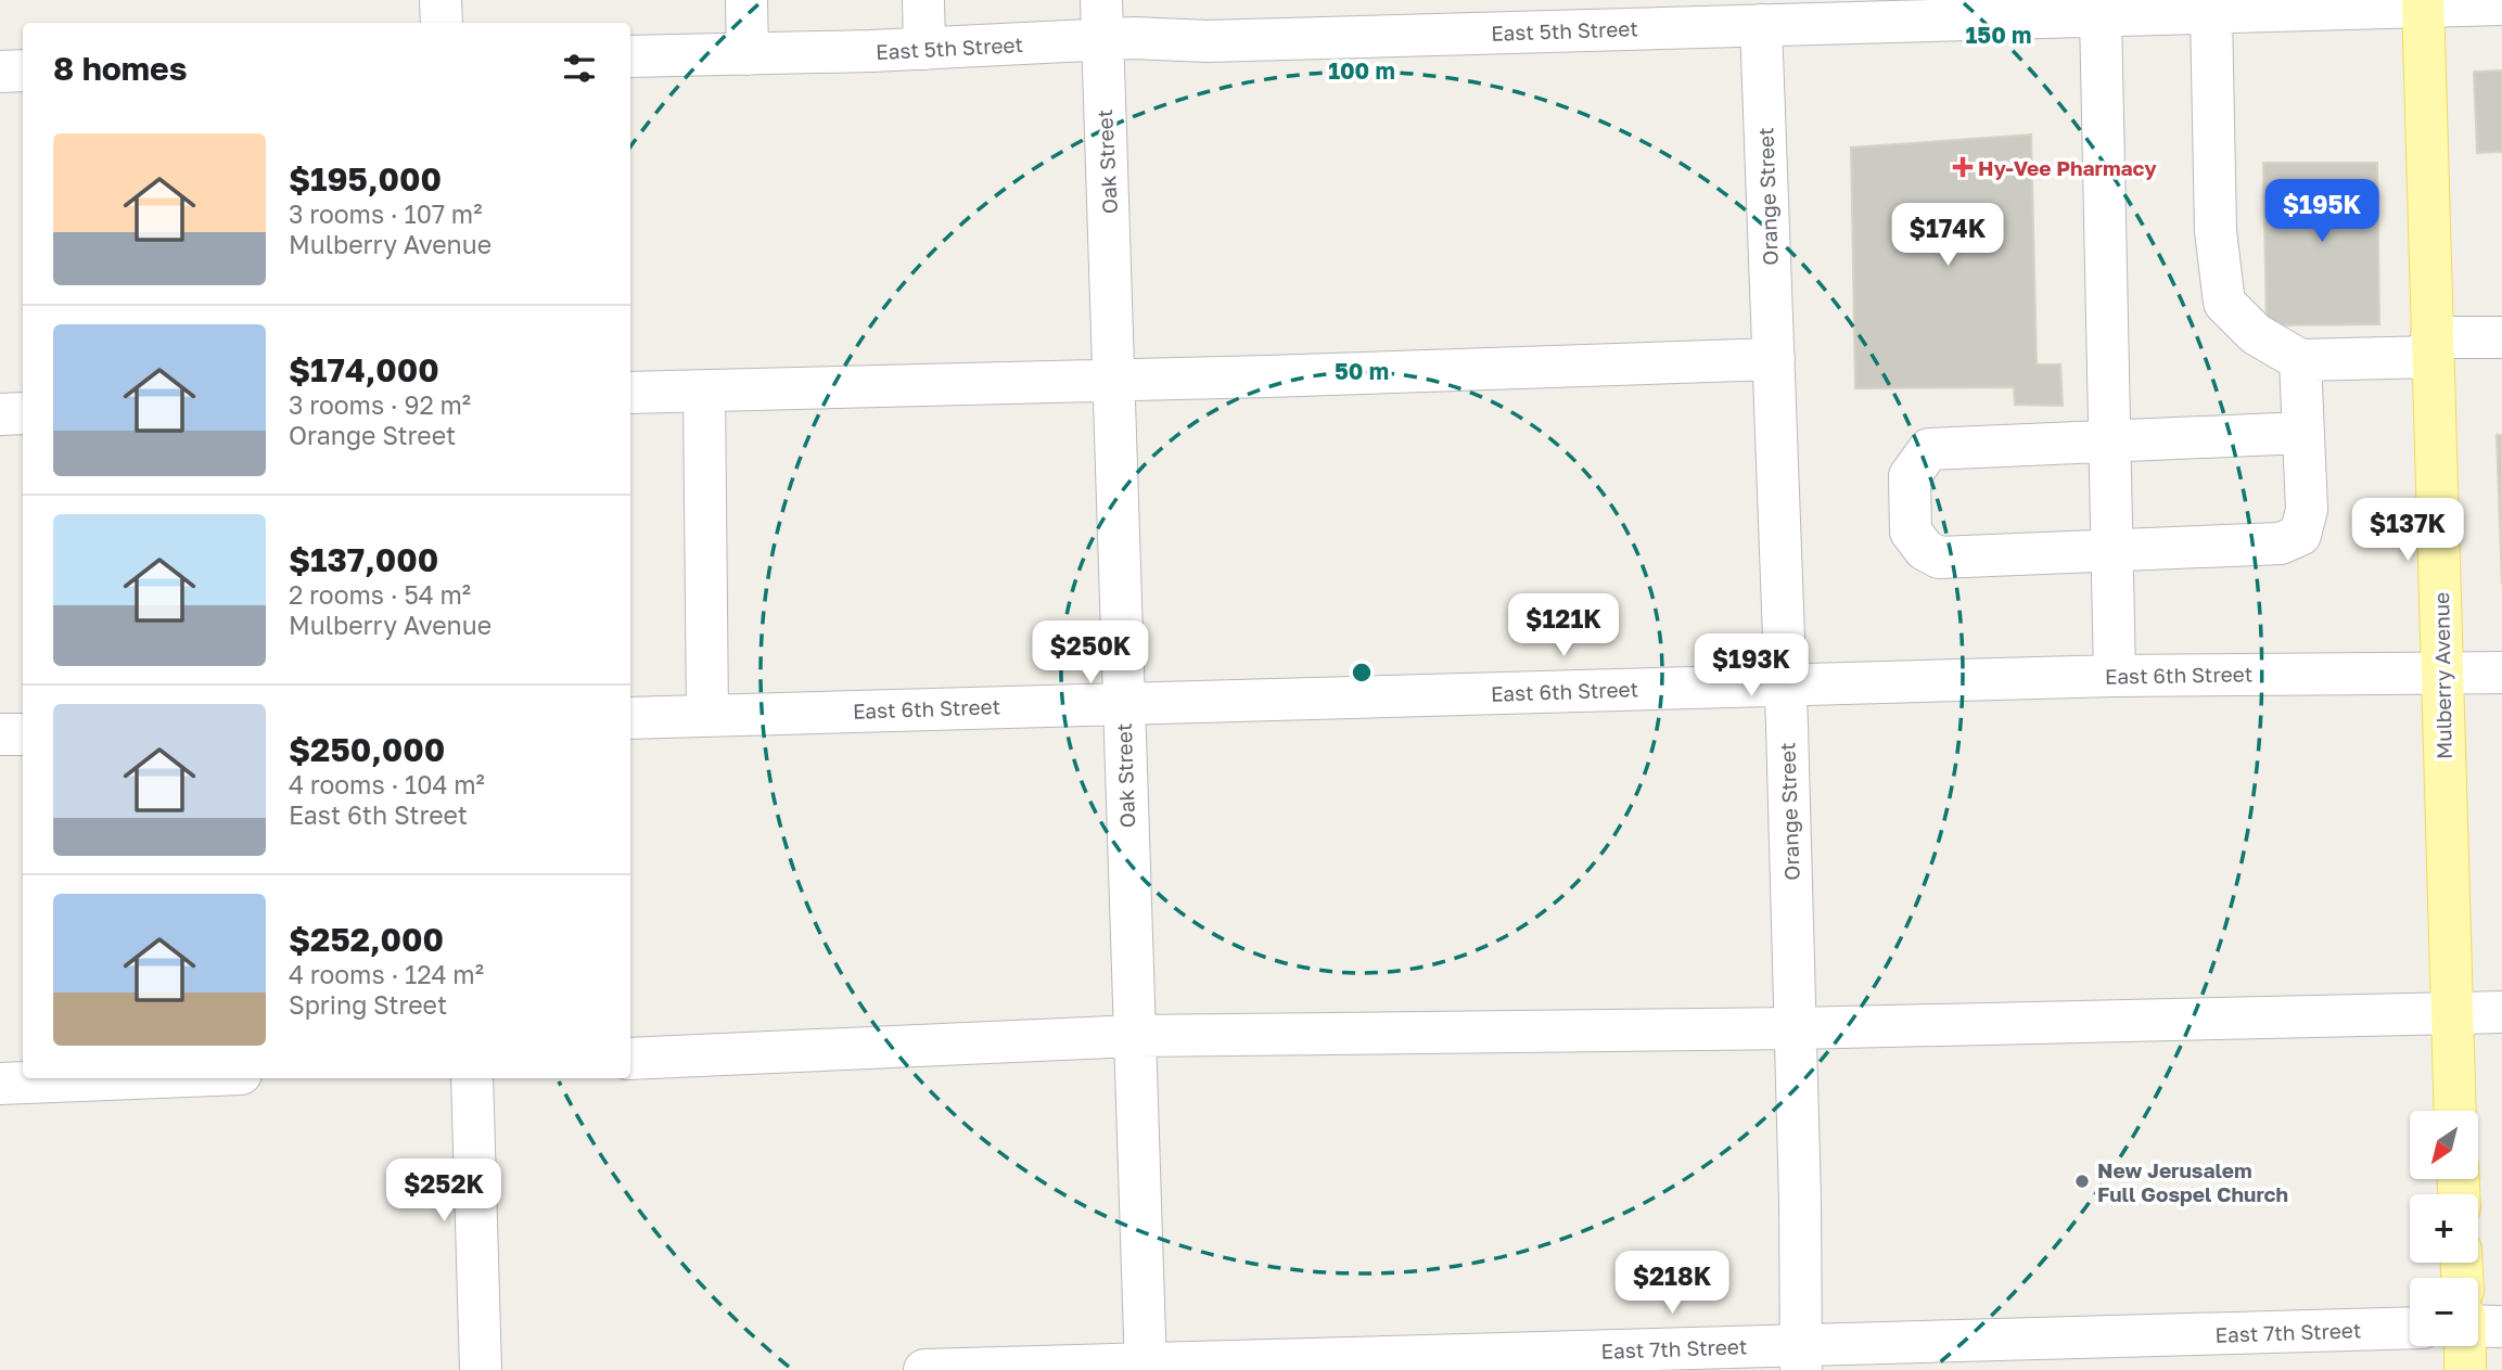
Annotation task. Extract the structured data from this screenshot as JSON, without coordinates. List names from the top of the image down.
{
  "streets": {
    "main road": ["Mulberry Avenue"],
    "street": [
      "East 5th Street",
      "Oak Street",
      "Orange Street",
      "East 6th Street",
      "East 7th Street"
    ]
  },
  "crossings": [
    ["East 5th Street", "Oak Street"],
    ["East 5th Street", "Orange Street"],
    ["East 5th Street", "Mulberry Avenue"],
    ["Oak Street", "East 6th Street"],
    ["Oak Street", "East 7th Street"],
    ["Orange Street", "East 6th Street"],
    ["Orange Street", "East 7th Street"],
    ["East 6th Street", "Mulberry Avenue"]
  ],
  "places": {
    "health": ["Hy-Vee Pharmacy"],
    "other": ["New Jerusalem Full Gospel Church"]
  },
  "north": "bottom left",
  "page": {
    "heading": "8 homes",
    "list": [
      {
        "name": "$195,000",
        "note": "3 rooms · 107 m² · Mulberry Avenue"
      },
      {
        "name": "$174,000",
        "note": "3 rooms · 92 m² · Orange Street"
      },
      {
        "name": "$137,000",
        "note": "2 rooms · 54 m² · Mulberry Avenue"
      },
      {
        "name": "$250,000",
        "note": "4 rooms · 104 m² · East 6th Street"
      },
      {
        "name": "$252,000",
        "note": "4 rooms · 124 m² · Spring Street"
      }
    ],
    "price": [
      "$195K",
      "$174K",
      "$137K",
      "$121K",
      "$250K",
      "$193K",
      "$252K",
      "$218K"
    ],
    "map_buttons": ["+", "−"]
  },
  "rings": ["150 m", "100 m", "50 m"]
}
